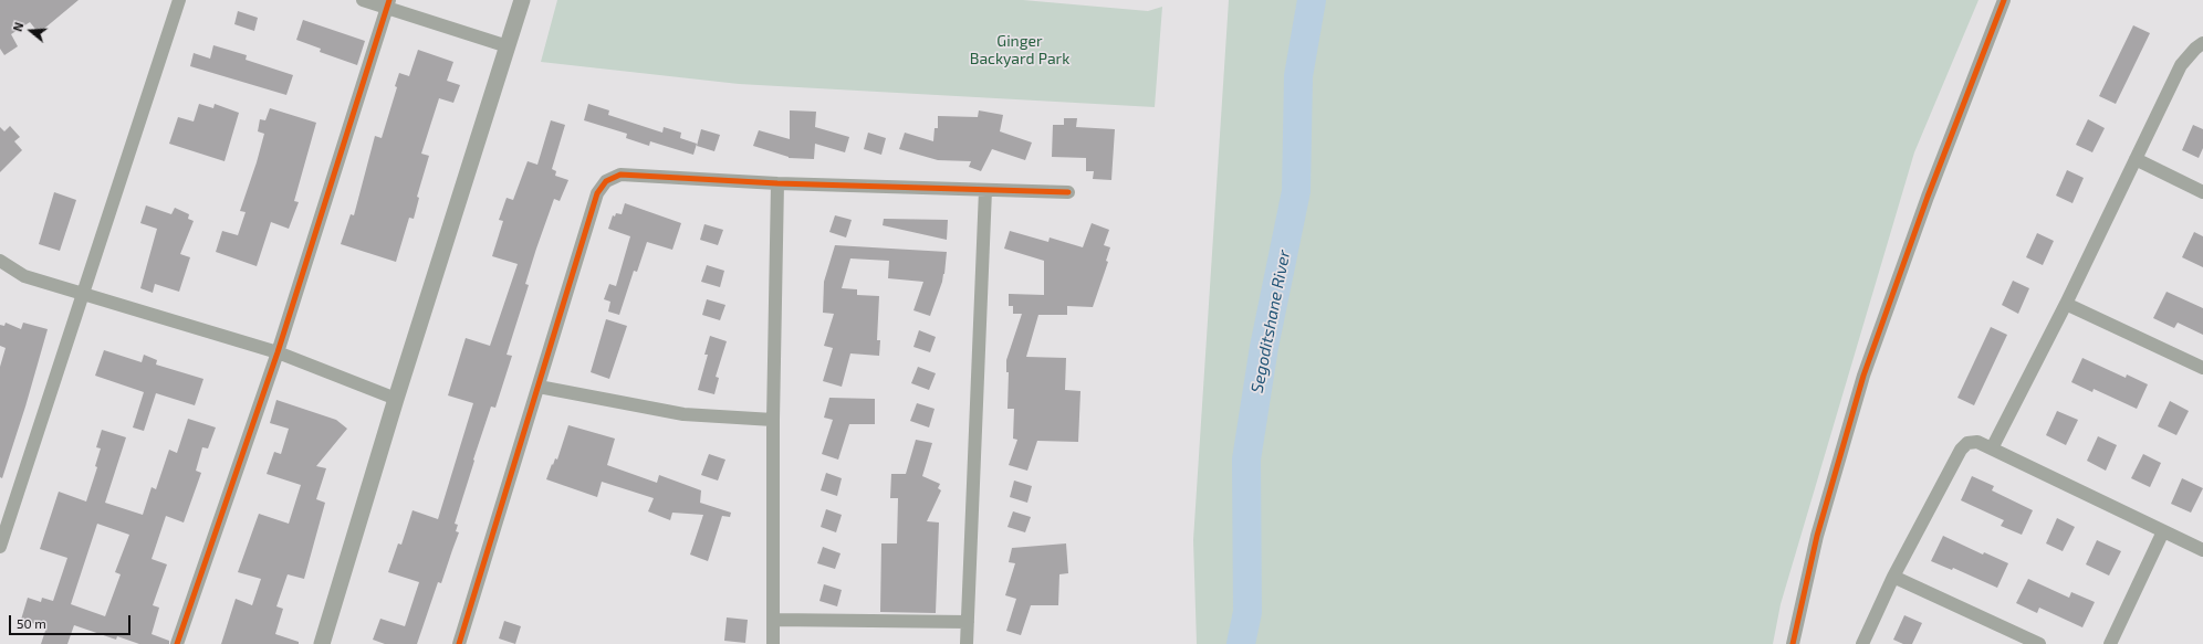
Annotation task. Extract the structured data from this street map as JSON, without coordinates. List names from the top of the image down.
{
  "water": ["Segoditshane River"],
  "parks": ["Ginger Backyard Park"],
  "scale_bar": "50 m",
  "north": "left"
}
